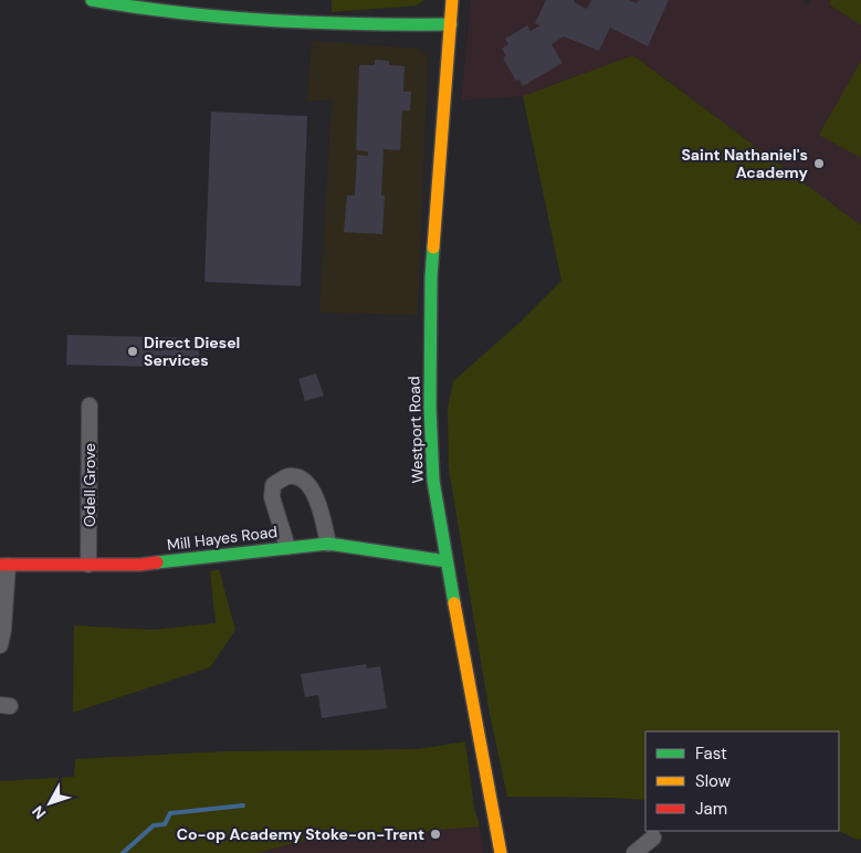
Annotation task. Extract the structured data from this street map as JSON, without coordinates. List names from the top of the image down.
{
  "streets": {
    "street": ["Westport Road", "Odell Grove", "Mill Hayes Road"]
  },
  "crossings": [
    ["Westport Road", "Mill Hayes Road"],
    ["Odell Grove", "Mill Hayes Road"]
  ],
  "places": ["Saint Nathaniel's Academy", "Direct Diesel Services", "Co-op Academy Stoke-on-Trent"],
  "legend": ["Fast", "Slow", "Jam"],
  "north": "bottom left"
}
